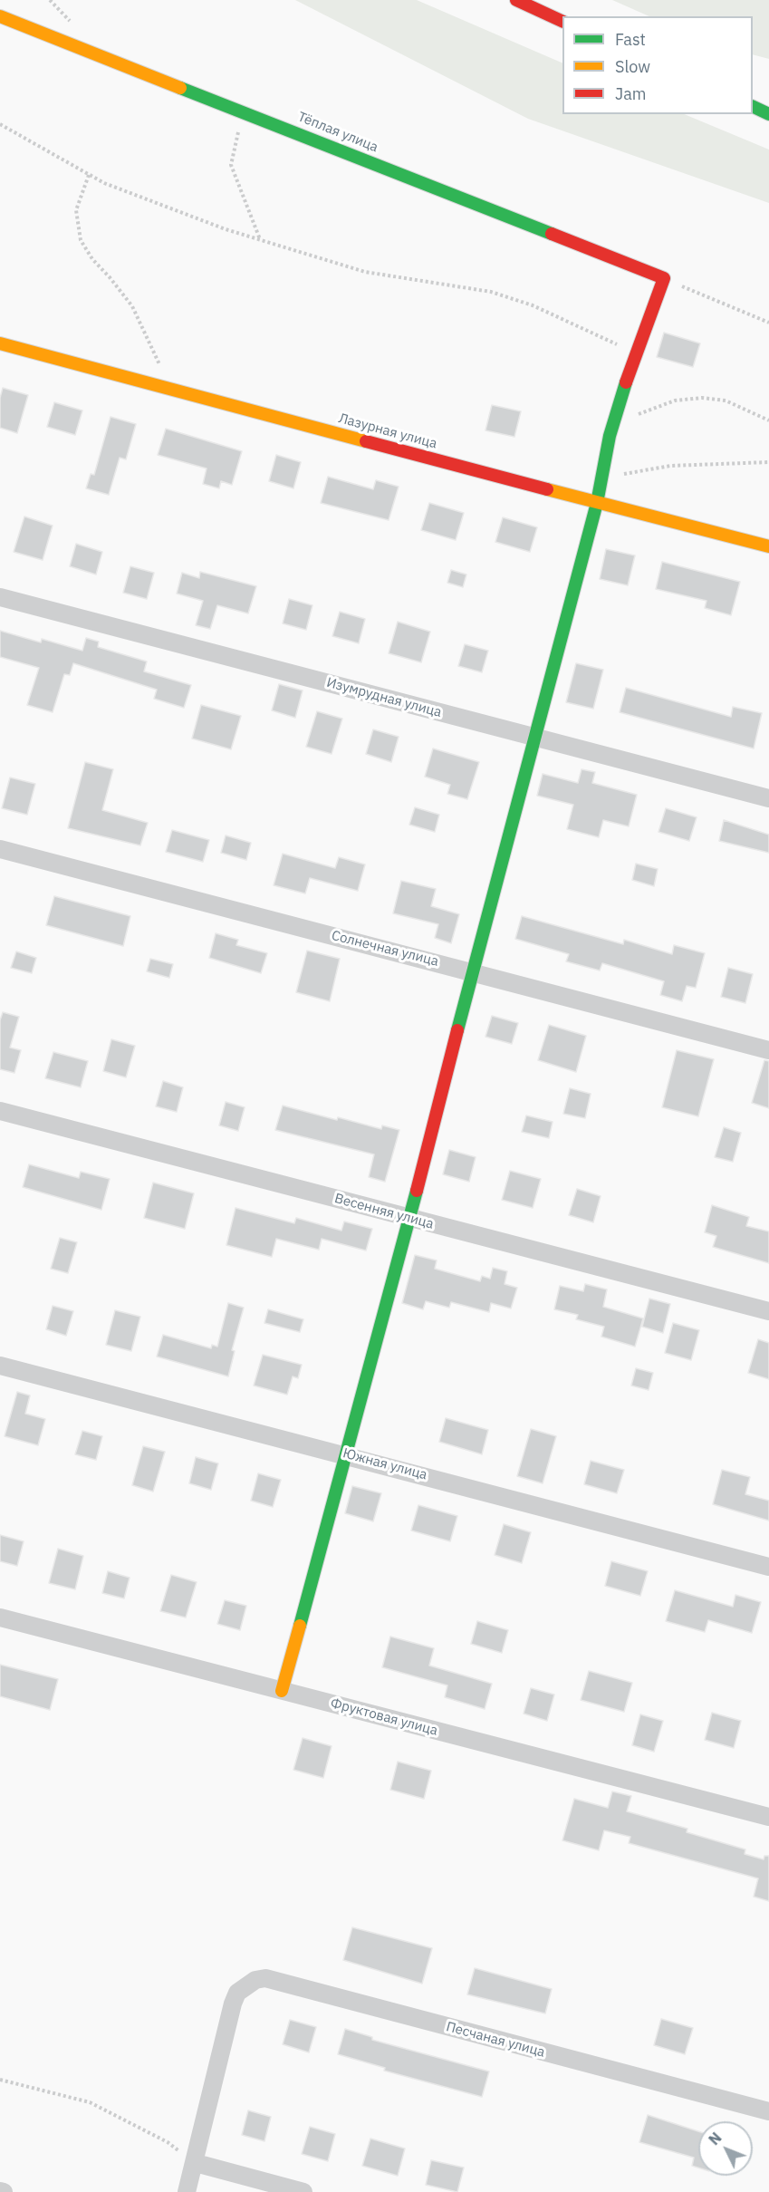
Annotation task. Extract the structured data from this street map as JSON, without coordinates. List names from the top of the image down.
{
  "streets": {
    "street": [
      "Тёплая улица",
      "Лазурная улица",
      "Изумрудная улица",
      "Солнечная улица",
      "Весенняя улица",
      "Южная улица",
      "Фруктовая улица",
      "Песчаная улица"
    ]
  },
  "legend": ["Fast", "Slow", "Jam"],
  "north": "top left"
}
